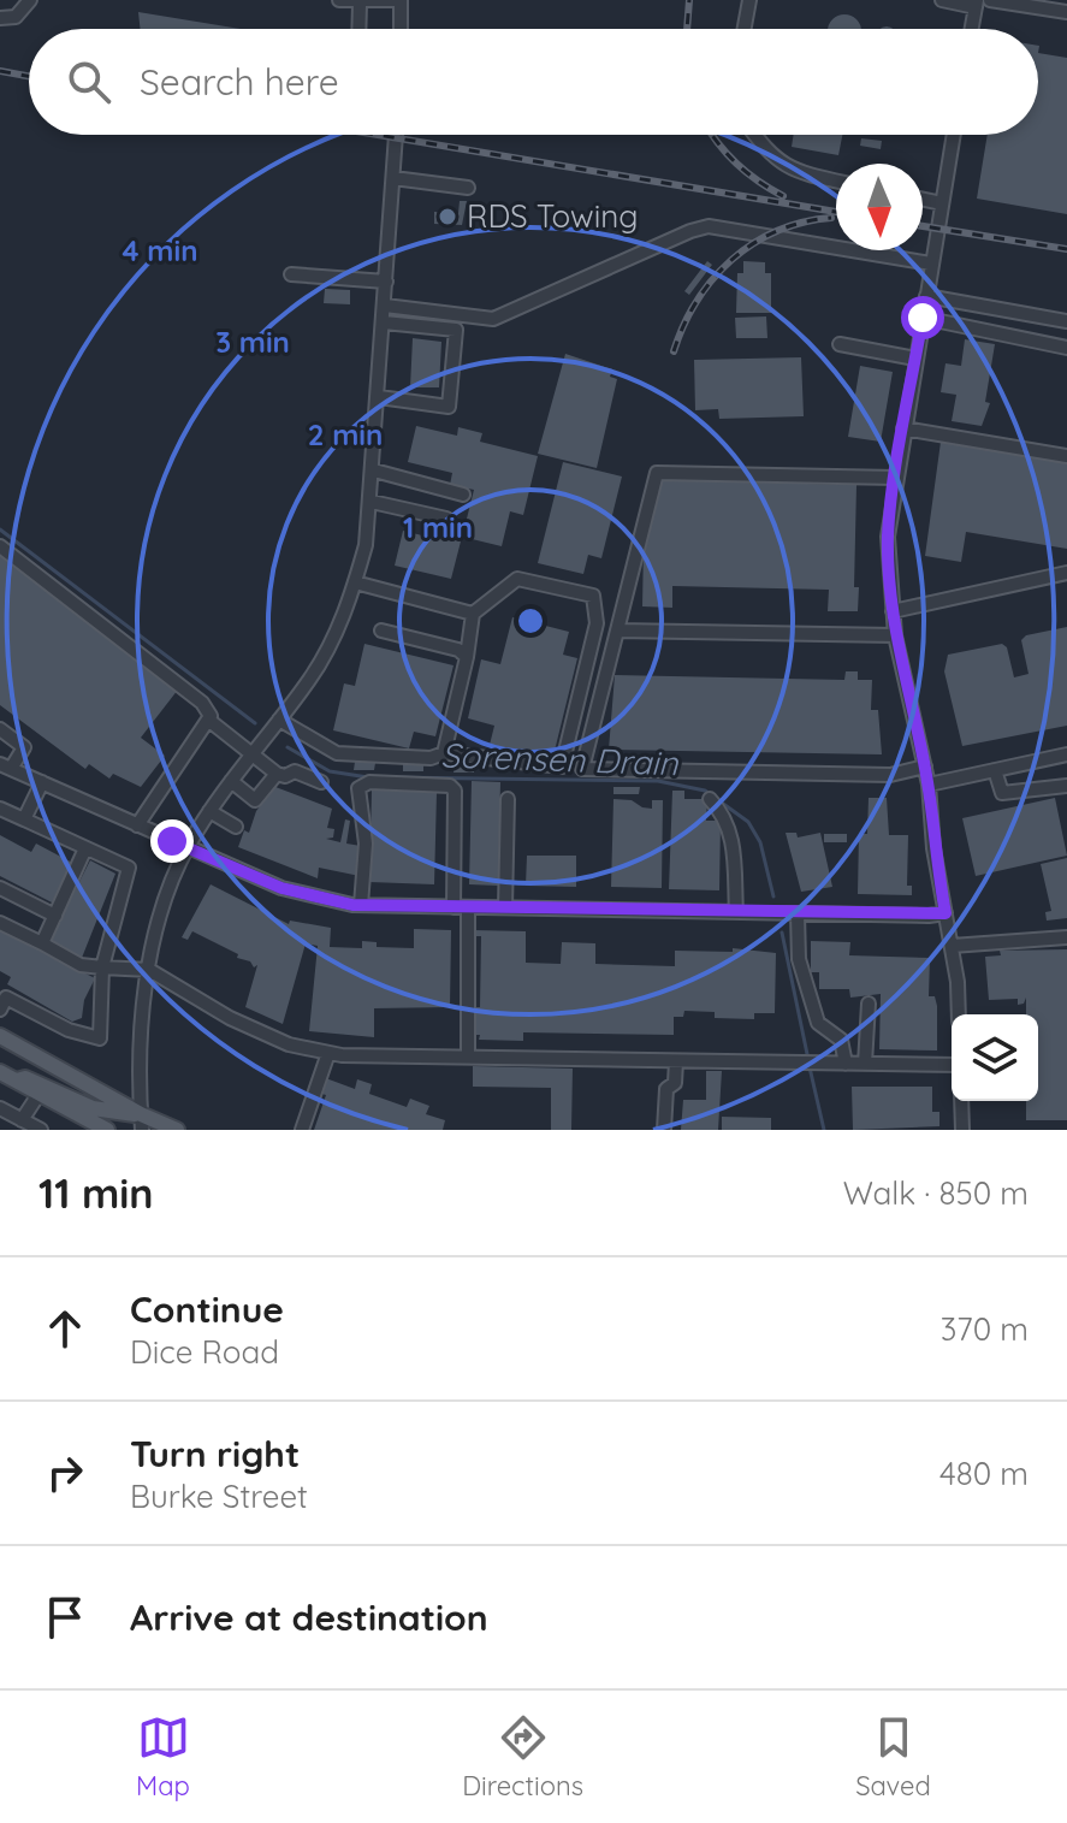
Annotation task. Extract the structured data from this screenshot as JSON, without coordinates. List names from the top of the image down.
{
  "water": ["Sorensen Drain"],
  "places": ["RDS Towing"],
  "north": "bottom",
  "page": {
    "search": "Search here",
    "heading": ["11 min", "Walk · 850 m"],
    "list": [
      ["Continue", "Dice Road", "370 m"],
      ["Turn right", "Burke Street", "480 m"],
      "Arrive at destination"
    ],
    "nav": ["Map", "Directions", "Saved"]
  },
  "rings": [
    "4 min",
    "3 min",
    "2 min",
    "1 min"
  ]
}
